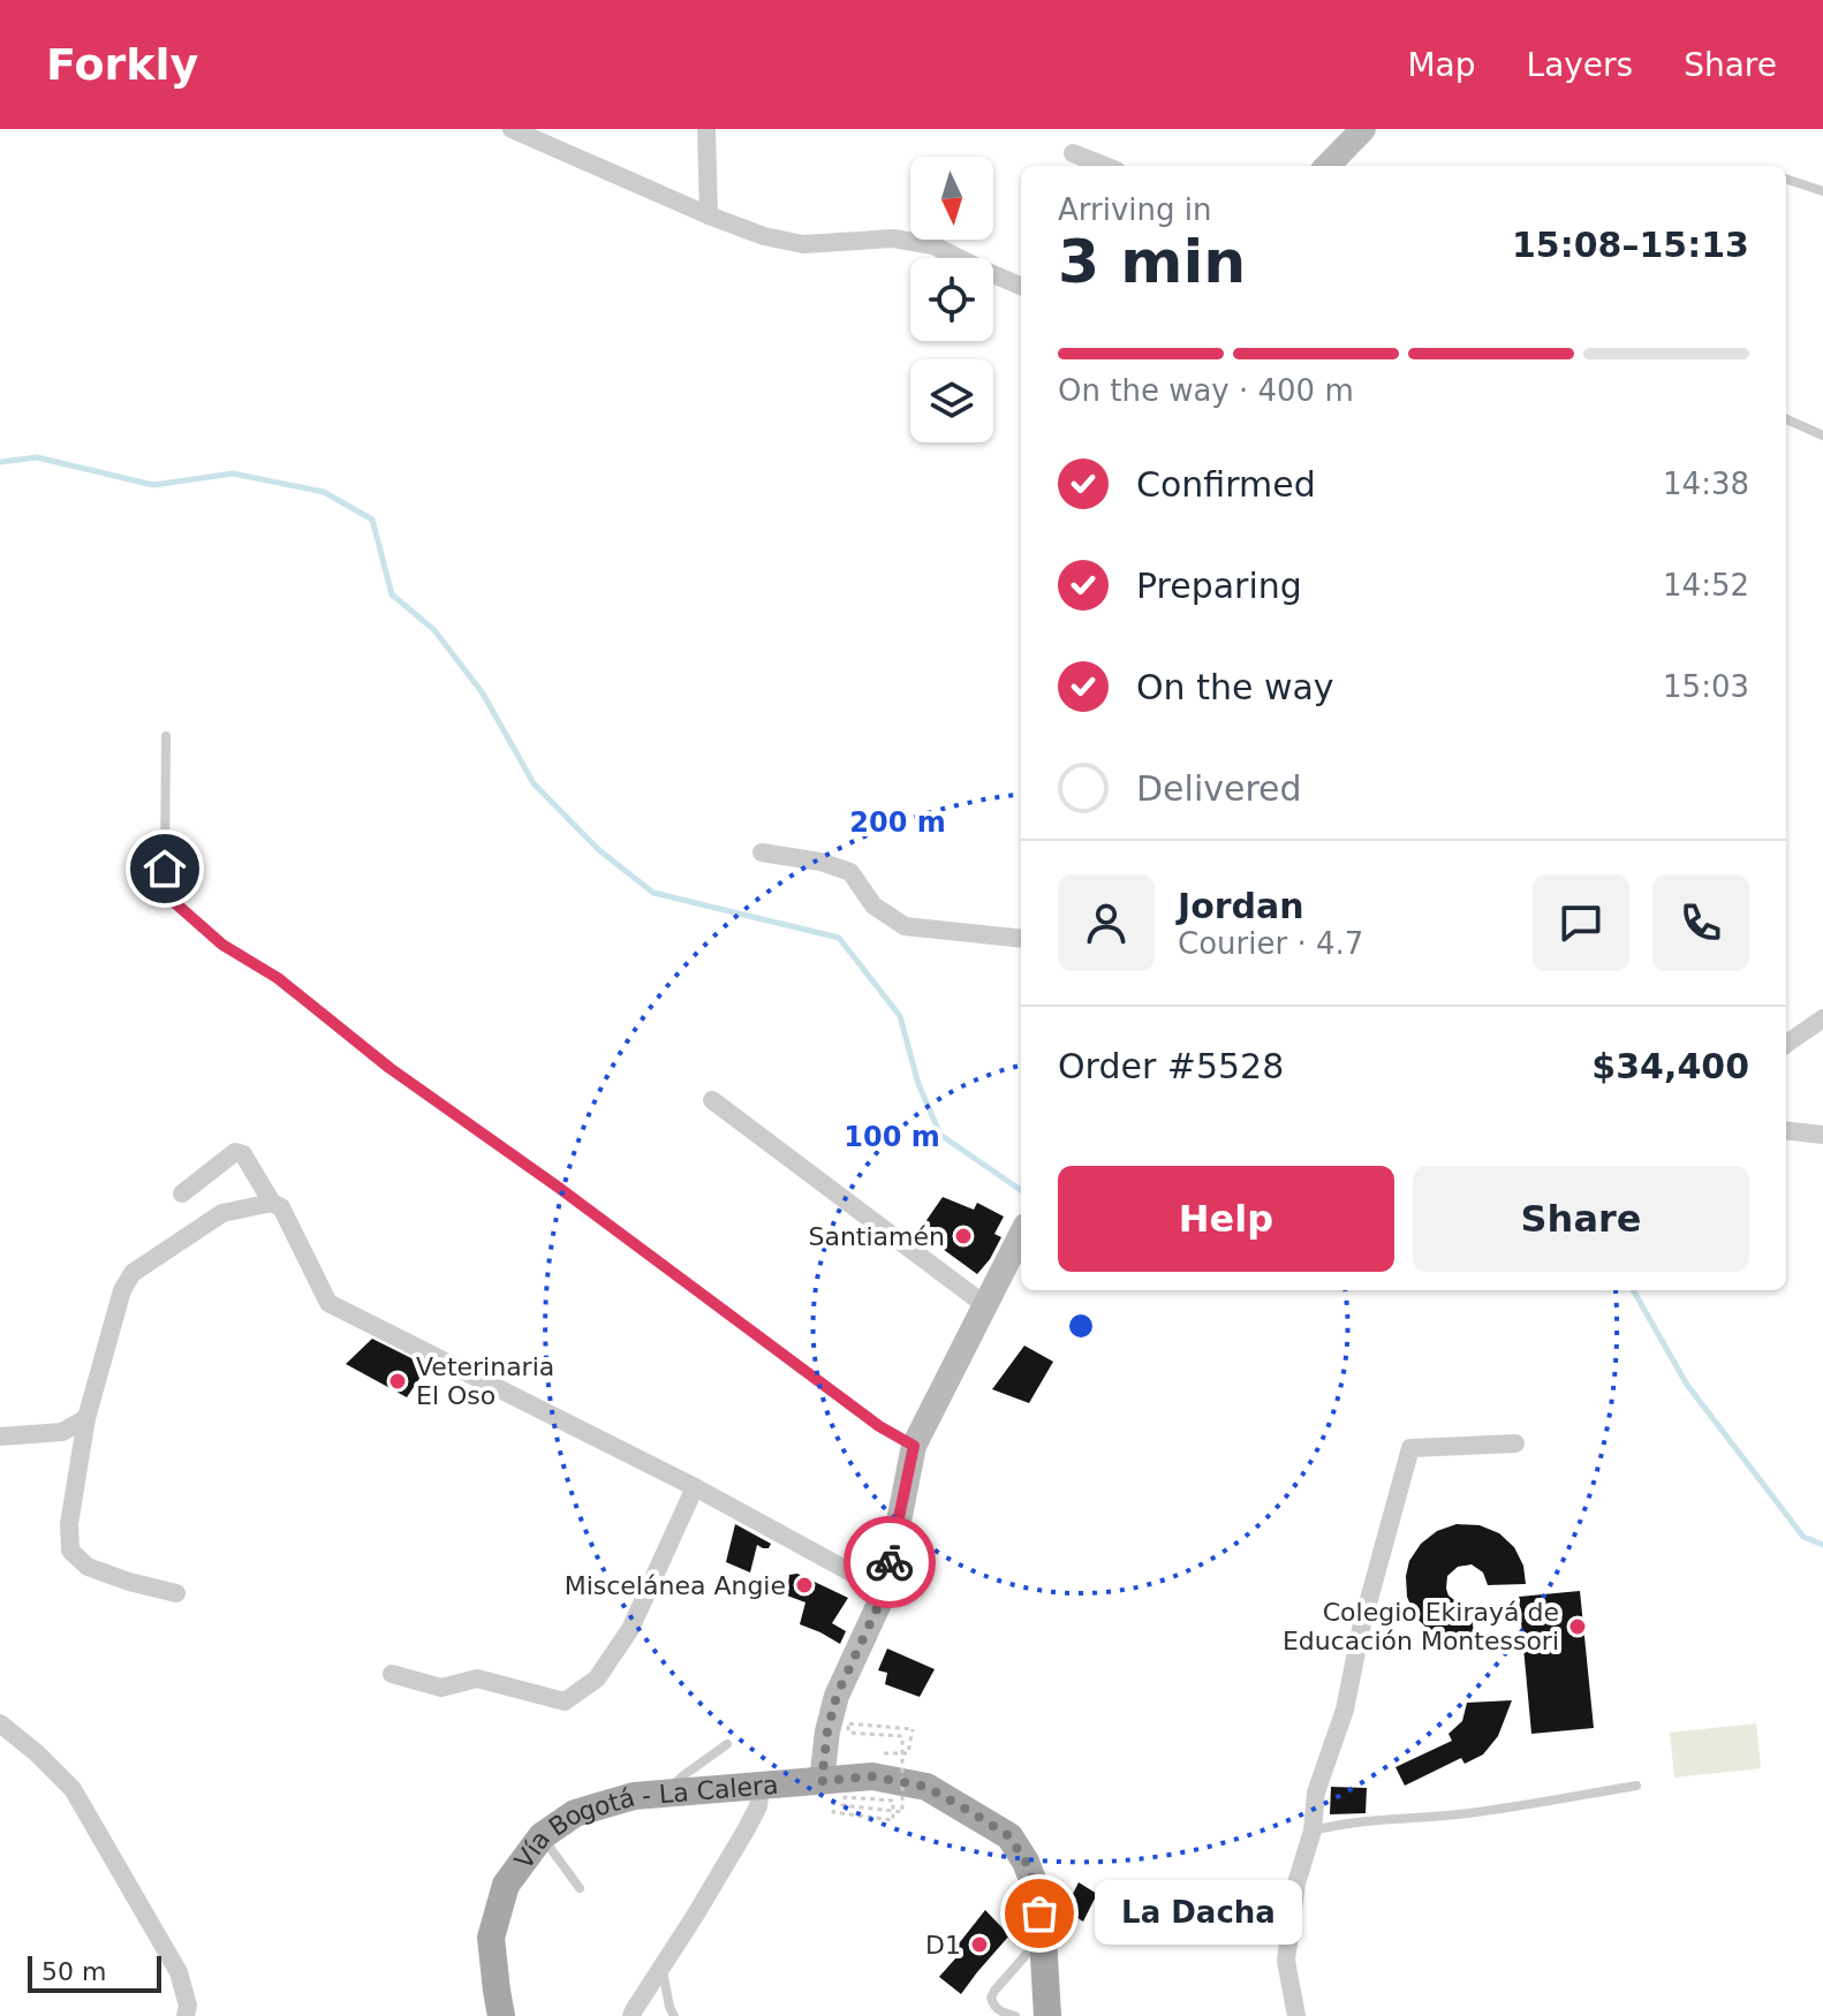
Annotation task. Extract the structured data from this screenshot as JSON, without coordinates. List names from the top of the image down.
{
  "streets": {
    "main road": ["Vía Bogotá - La Calera"]
  },
  "places": [
    "Santiamén",
    "Veterinaria El Oso",
    "Miscelánea Angie",
    "Colegio Ekirayá de Educación Montessori",
    "La Dacha",
    "D1"
  ],
  "scale_bar": "50 m",
  "north": "bottom",
  "page": {
    "header": "Forkly",
    "nav": ["Map", "Layers", "Share"],
    "heading": ["3 min", "Arriving in", "15:08–15:13"],
    "panel": [
      "Jordan",
      "Courier · 4.7",
      "Order #5528",
      "$34,400"
    ],
    "bar": "On the way · 400 m",
    "list": [
      ["Confirmed", "14:38"],
      ["Preparing", "14:52"],
      ["On the way", "15:03"],
      "Delivered"
    ],
    "buttons": ["Help", "Share"],
    "bubble": "La Dacha",
    "scale": "50 m"
  },
  "rings": ["200 m", "100 m"]
}
